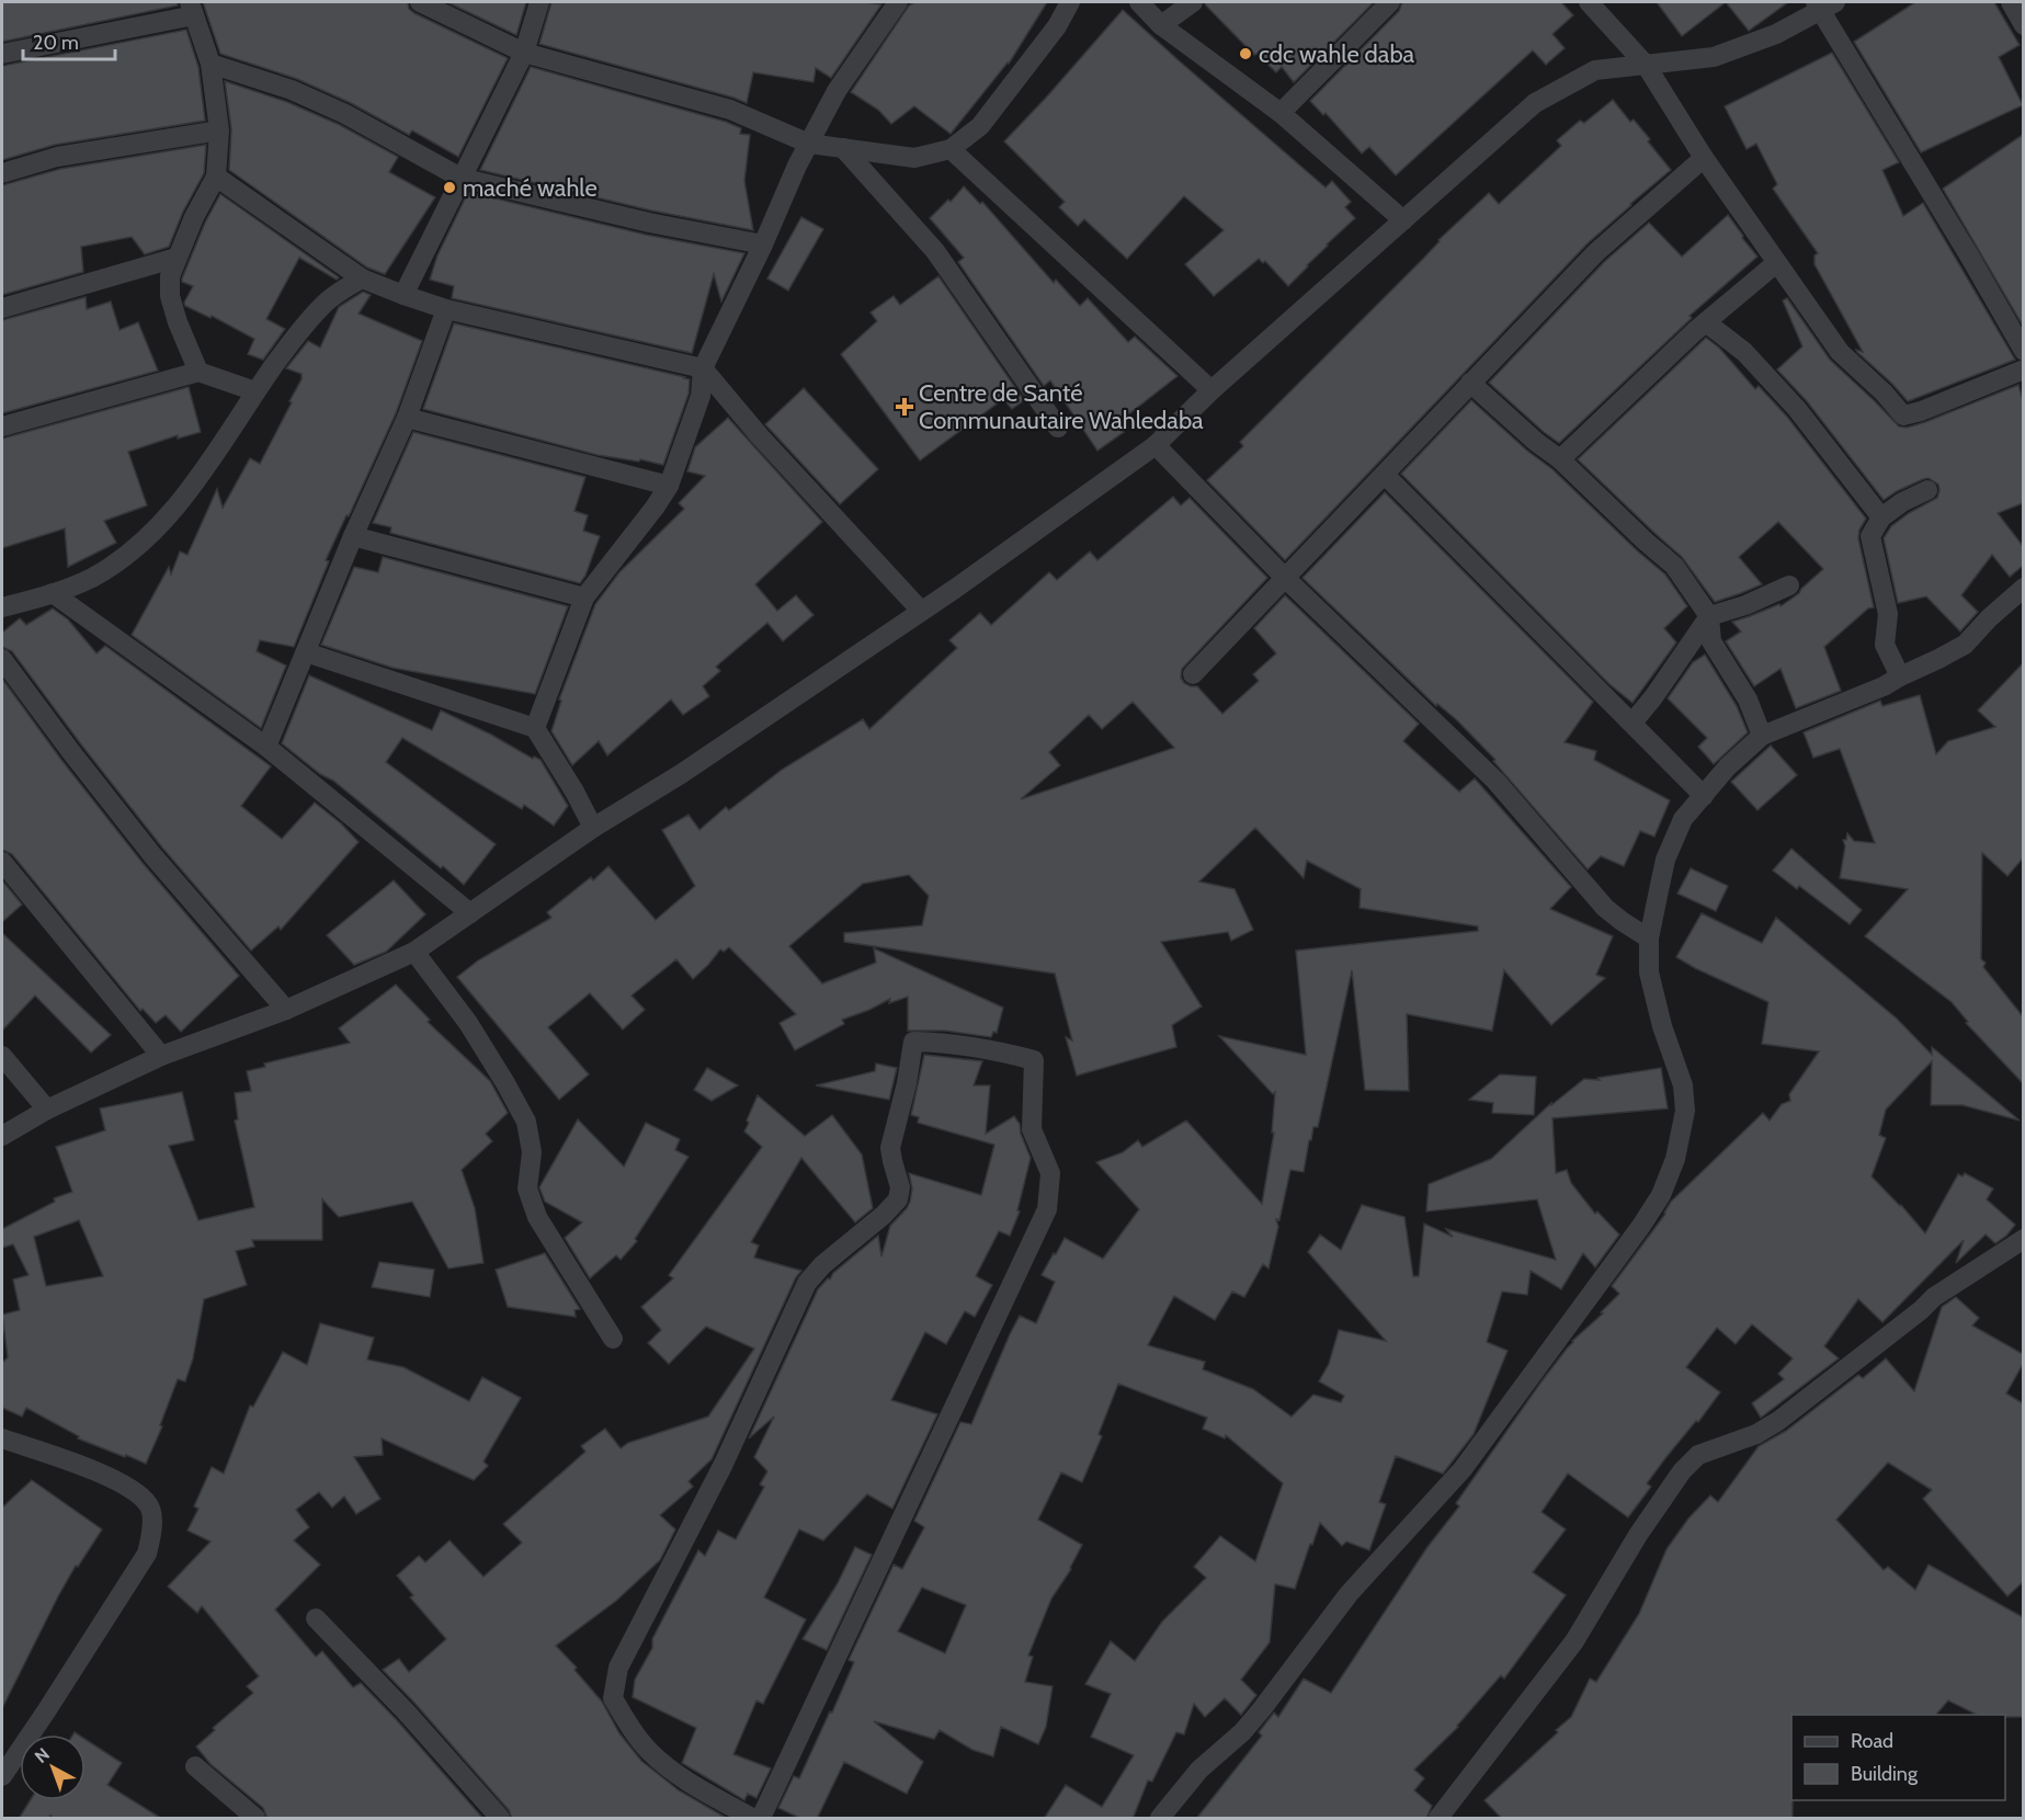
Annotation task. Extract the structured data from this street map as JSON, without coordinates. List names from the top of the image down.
{
  "places": {
    "other": ["cdc wahle daba", "maché wahle"],
    "health": ["Centre de Santé Communautaire Wahledaba"]
  },
  "legend": ["Road", "Building"],
  "scale_bar": "20 m",
  "north": "top left"
}
